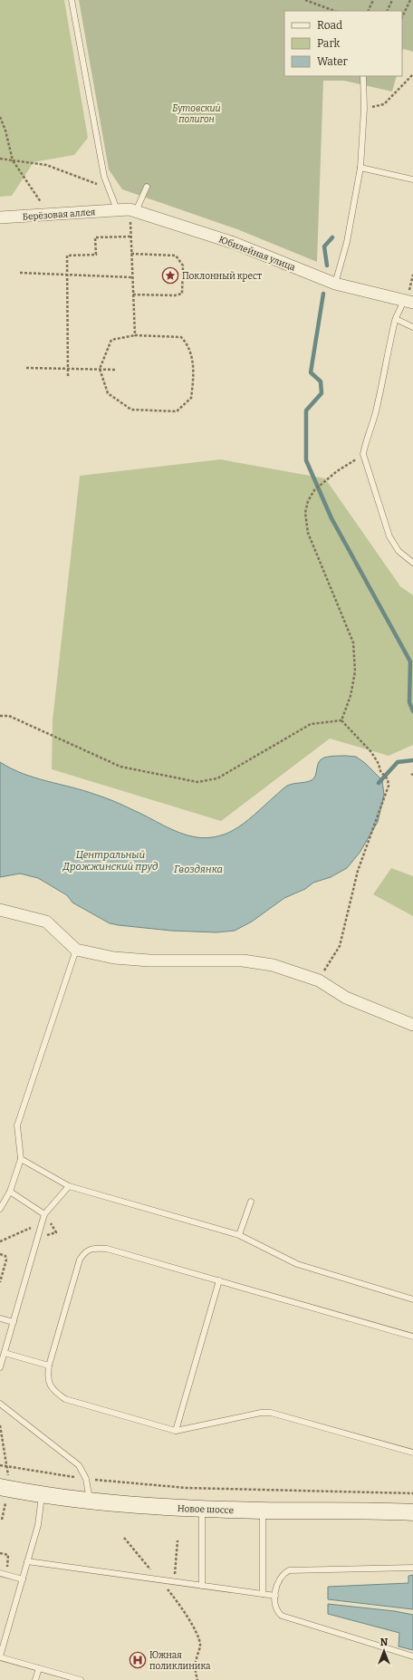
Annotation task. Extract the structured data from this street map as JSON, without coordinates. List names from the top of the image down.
{
  "streets": {
    "street": ["Берёзовая аллея", "Юбилейная улица", "Новое шоссе"]
  },
  "crossings": [
    ["Берёзовая аллея", "Юбилейная улица"]
  ],
  "water": ["Центральный Дрожжинский пруд", "Гвоздянка"],
  "parks": ["Бутовский полигон"],
  "places": {
    "place": ["Поклонный крест"],
    "hospital": ["Южная поликлиника"]
  },
  "legend": ["Road", "Park", "Water"],
  "north": "top"
}
